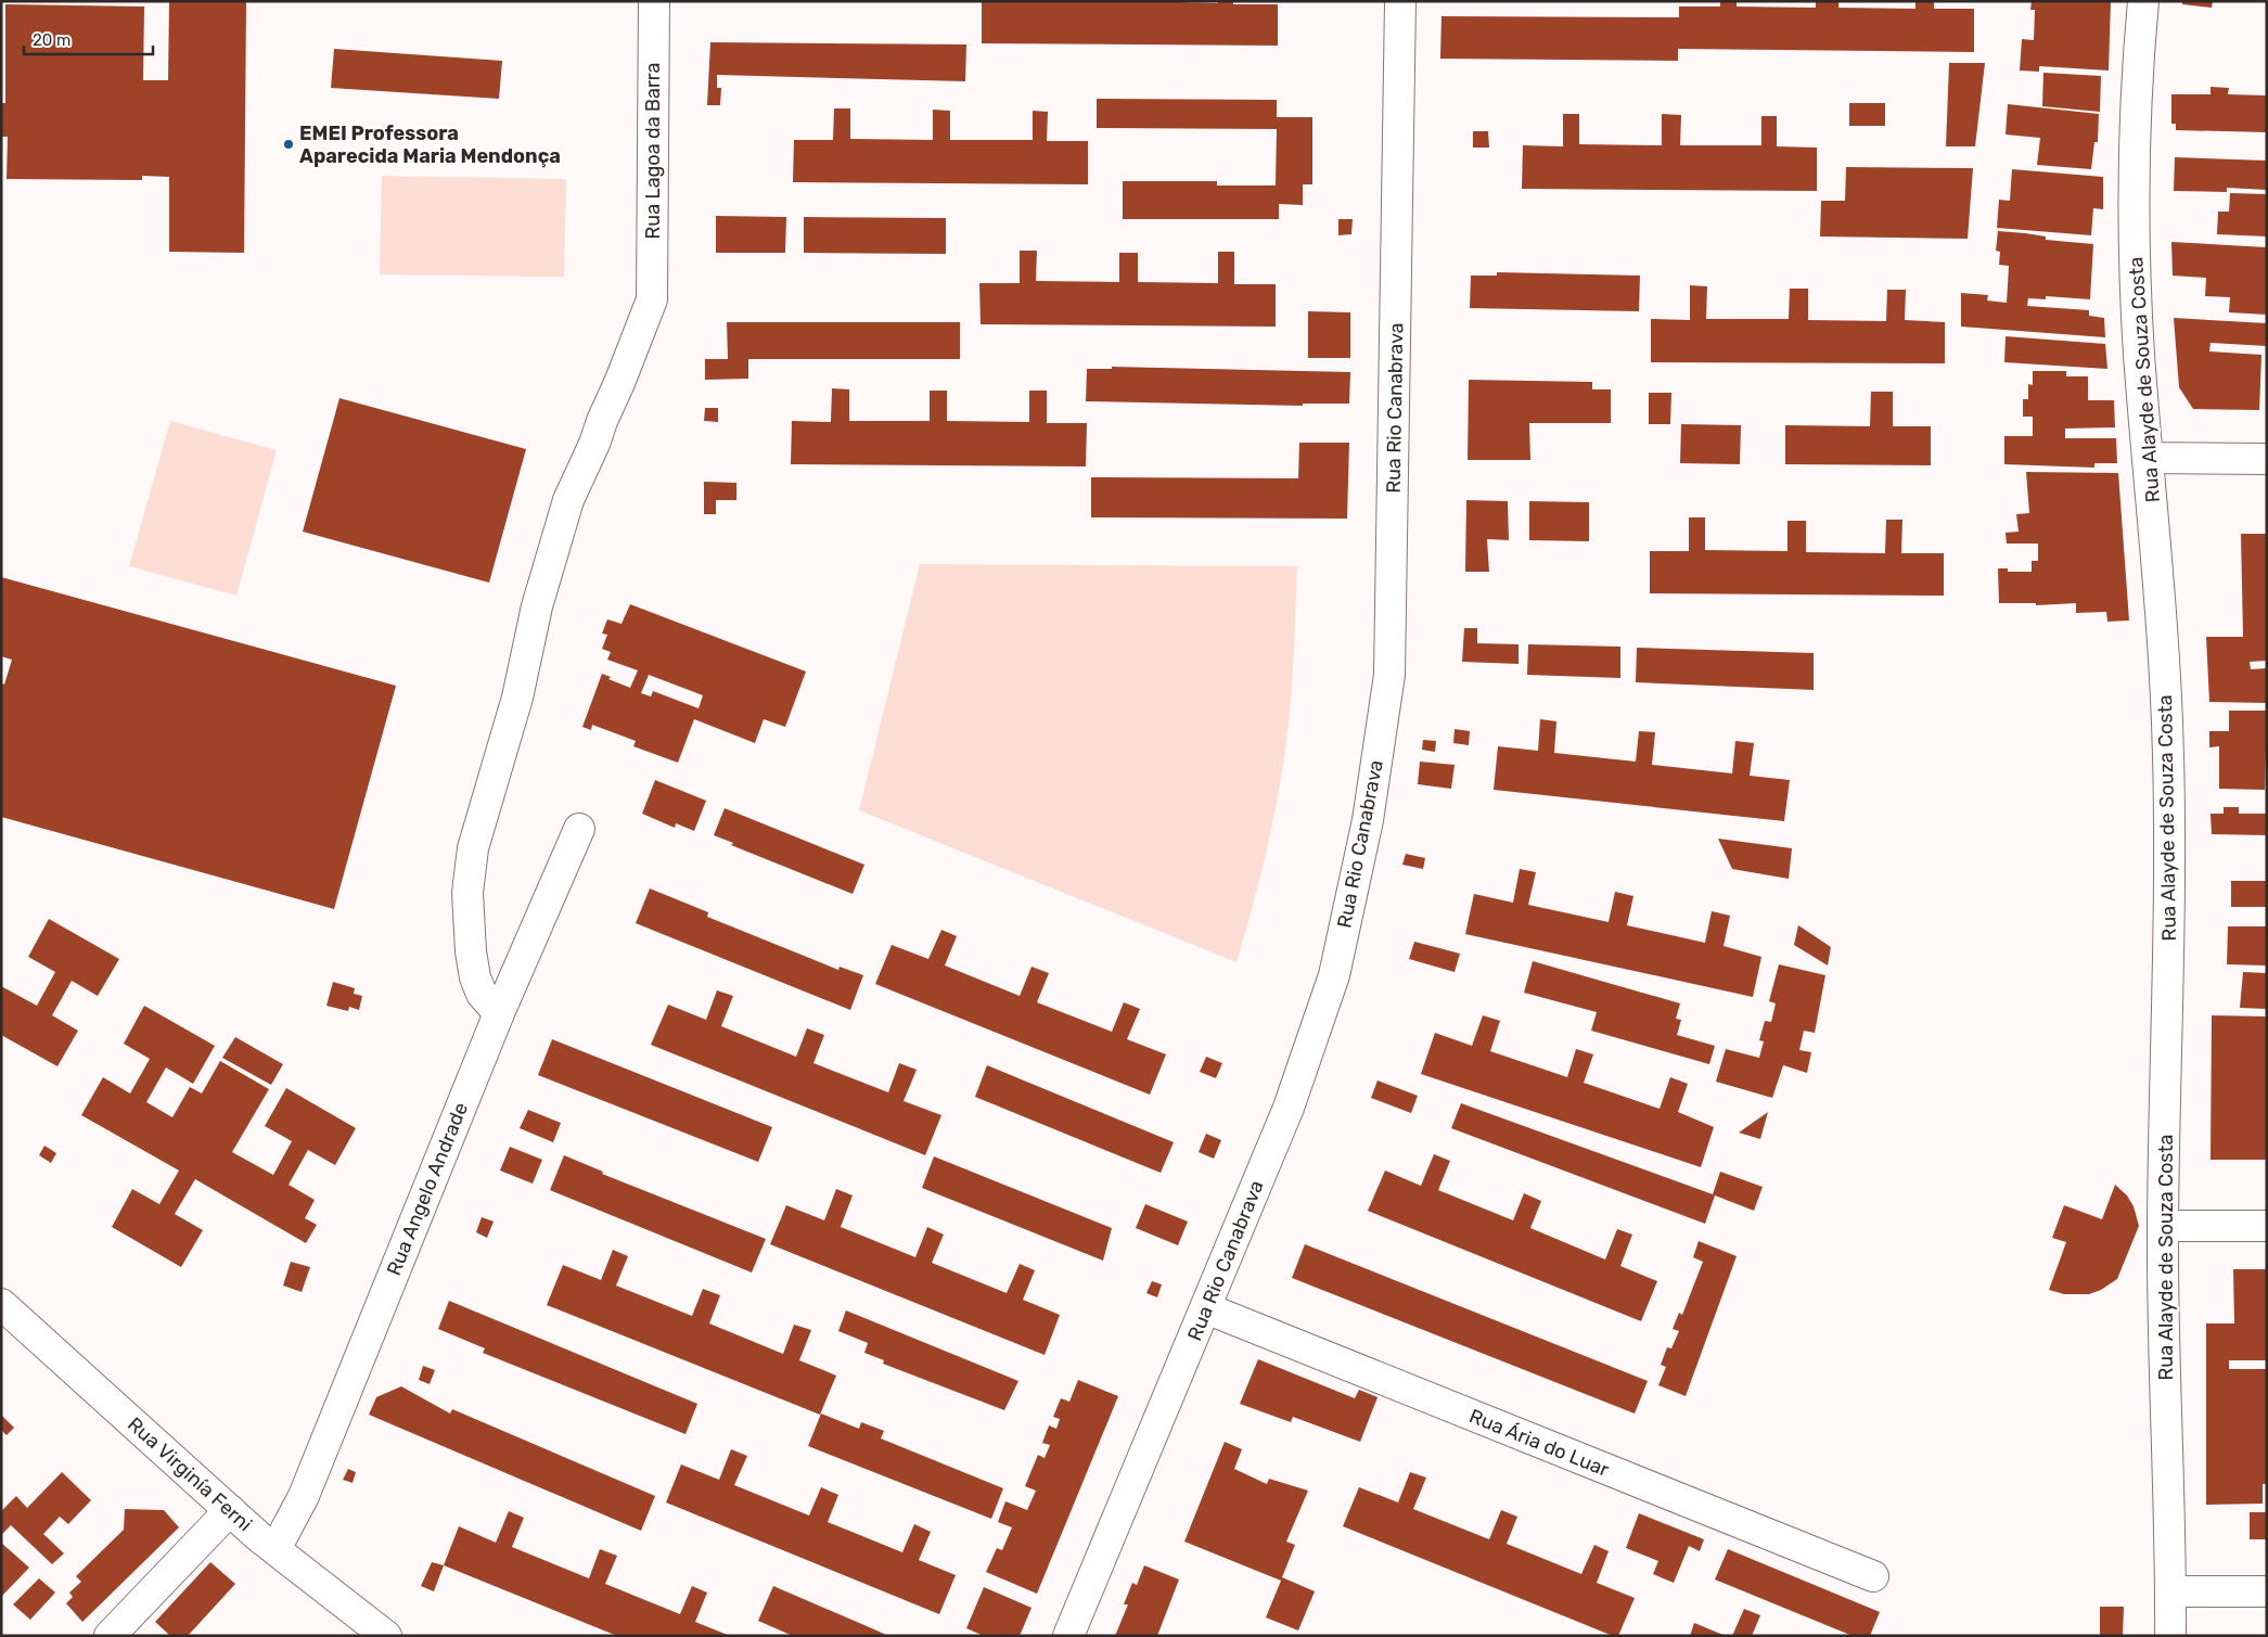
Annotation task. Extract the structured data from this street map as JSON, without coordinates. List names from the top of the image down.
{
  "streets": {
    "street": [
      "Rua Lagoa da Barra",
      "Rua Alayde de Souza Costa",
      "Rua Rio Canabrava",
      "Rua Angelo Andrade",
      "Rua Ária do Luar",
      "Rua Virginía Ferni"
    ]
  },
  "crossings": [
    ["Rua Lagoa da Barra", "Rua Angelo Andrade"],
    ["Rua Rio Canabrava", "Rua Ária do Luar"],
    ["Rua Angelo Andrade", "Rua Virginía Ferni"]
  ],
  "places": ["EMEI Professora Aparecida Maria Mendonça"],
  "scale_bar": "20 m"
}
